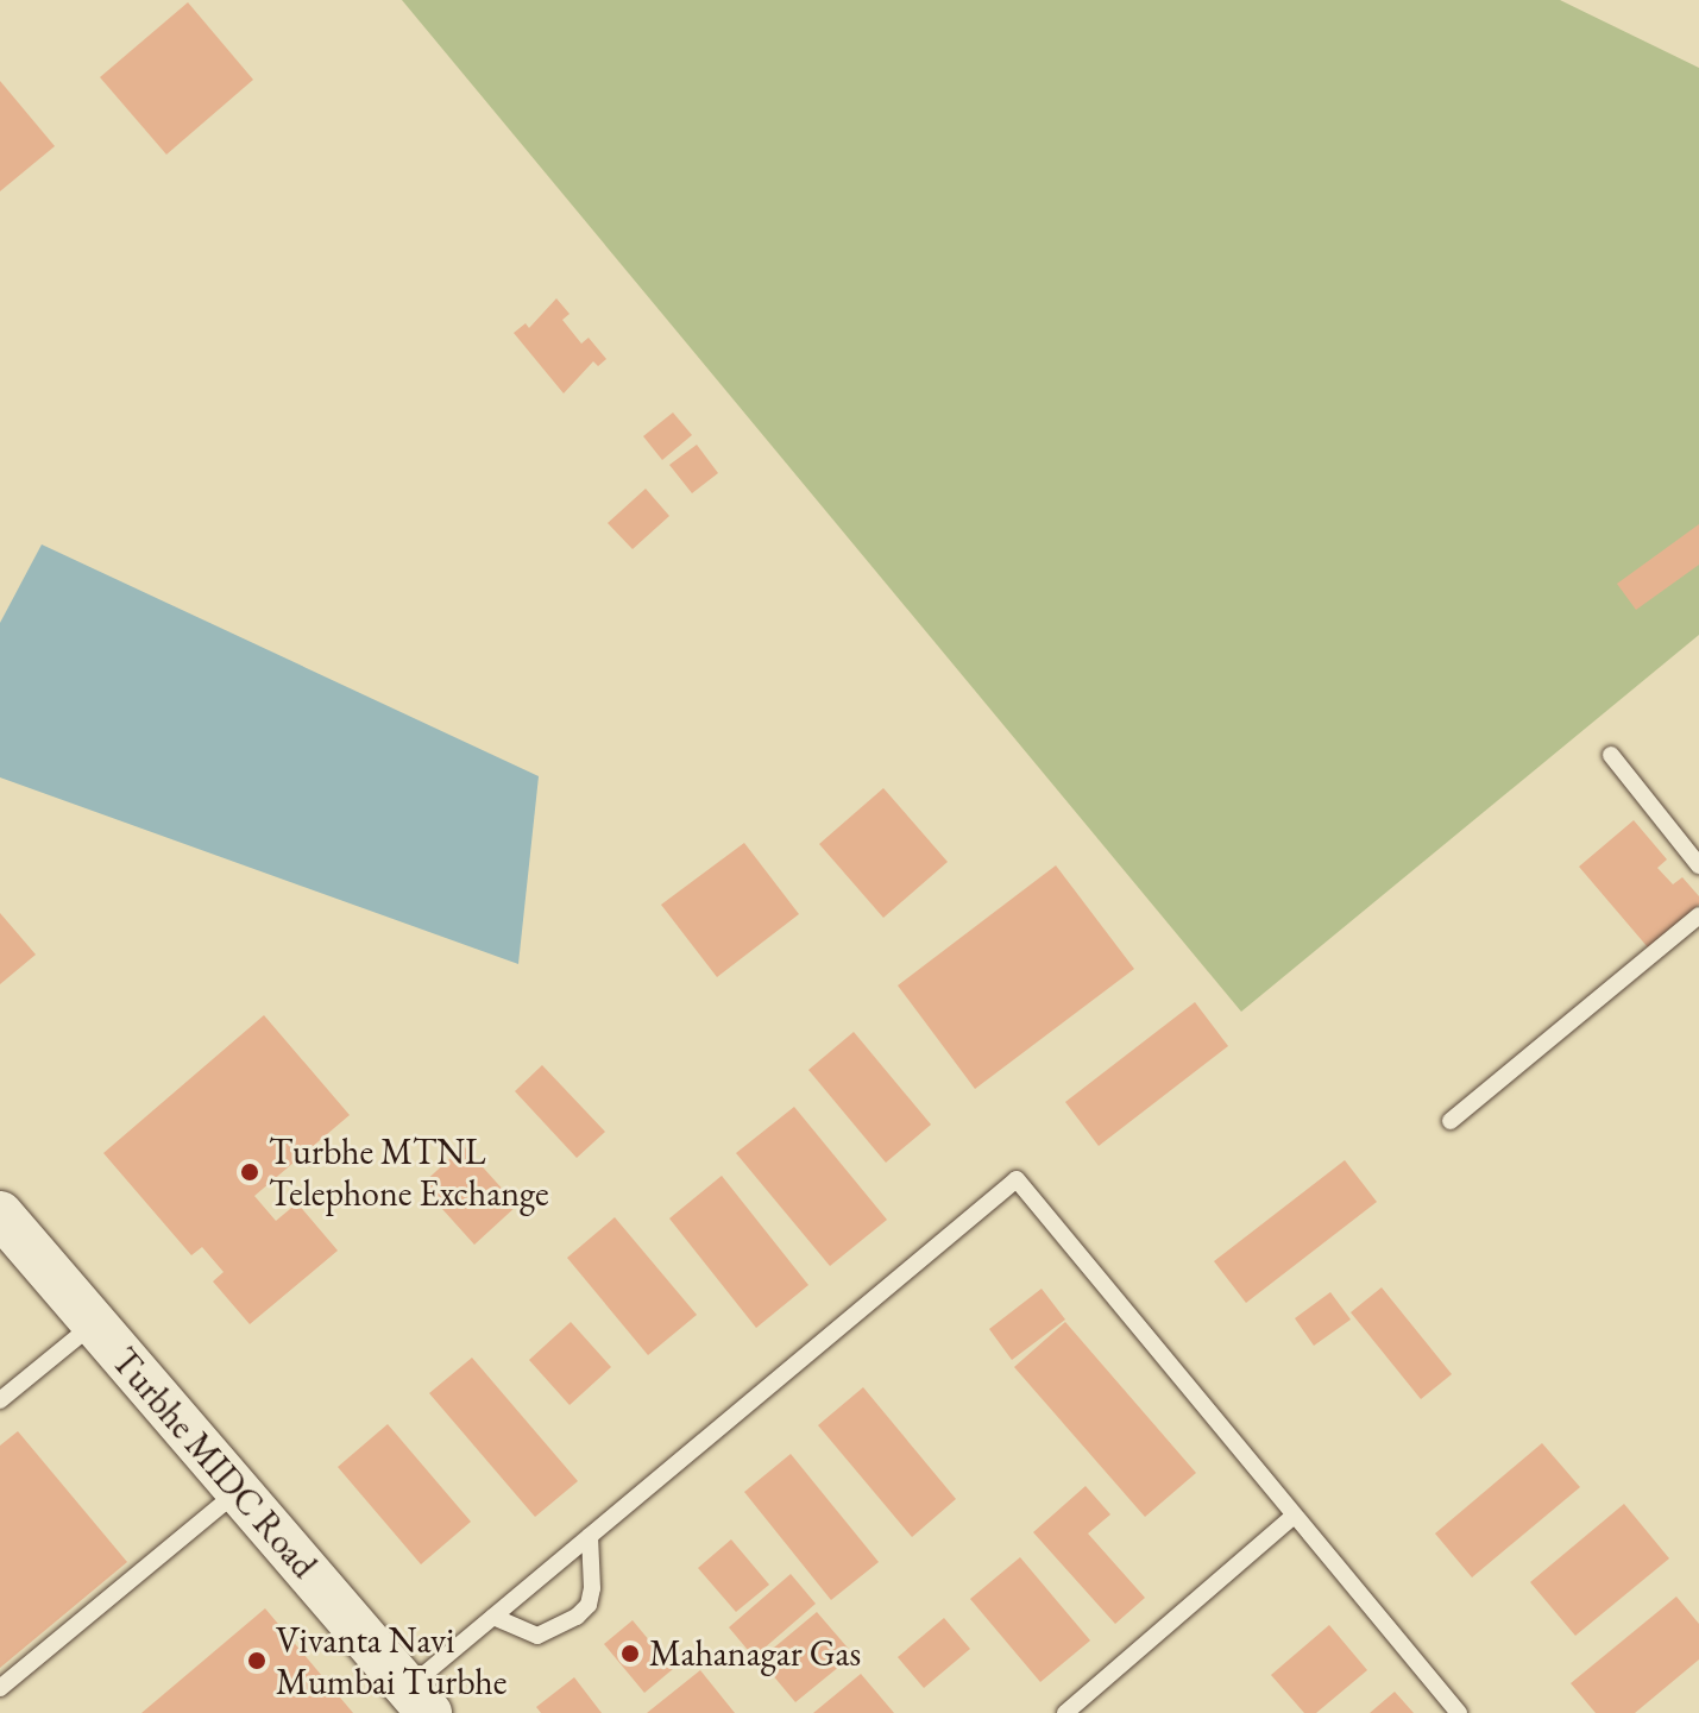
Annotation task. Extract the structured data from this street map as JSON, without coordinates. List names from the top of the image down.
{
  "streets": {
    "street": ["Turbhe MIDC Road"]
  },
  "places": ["Turbhe MTNL Telephone Exchange", "Mahanagar Gas", "Vivanta Navi Mumbai Turbhe"]
}
